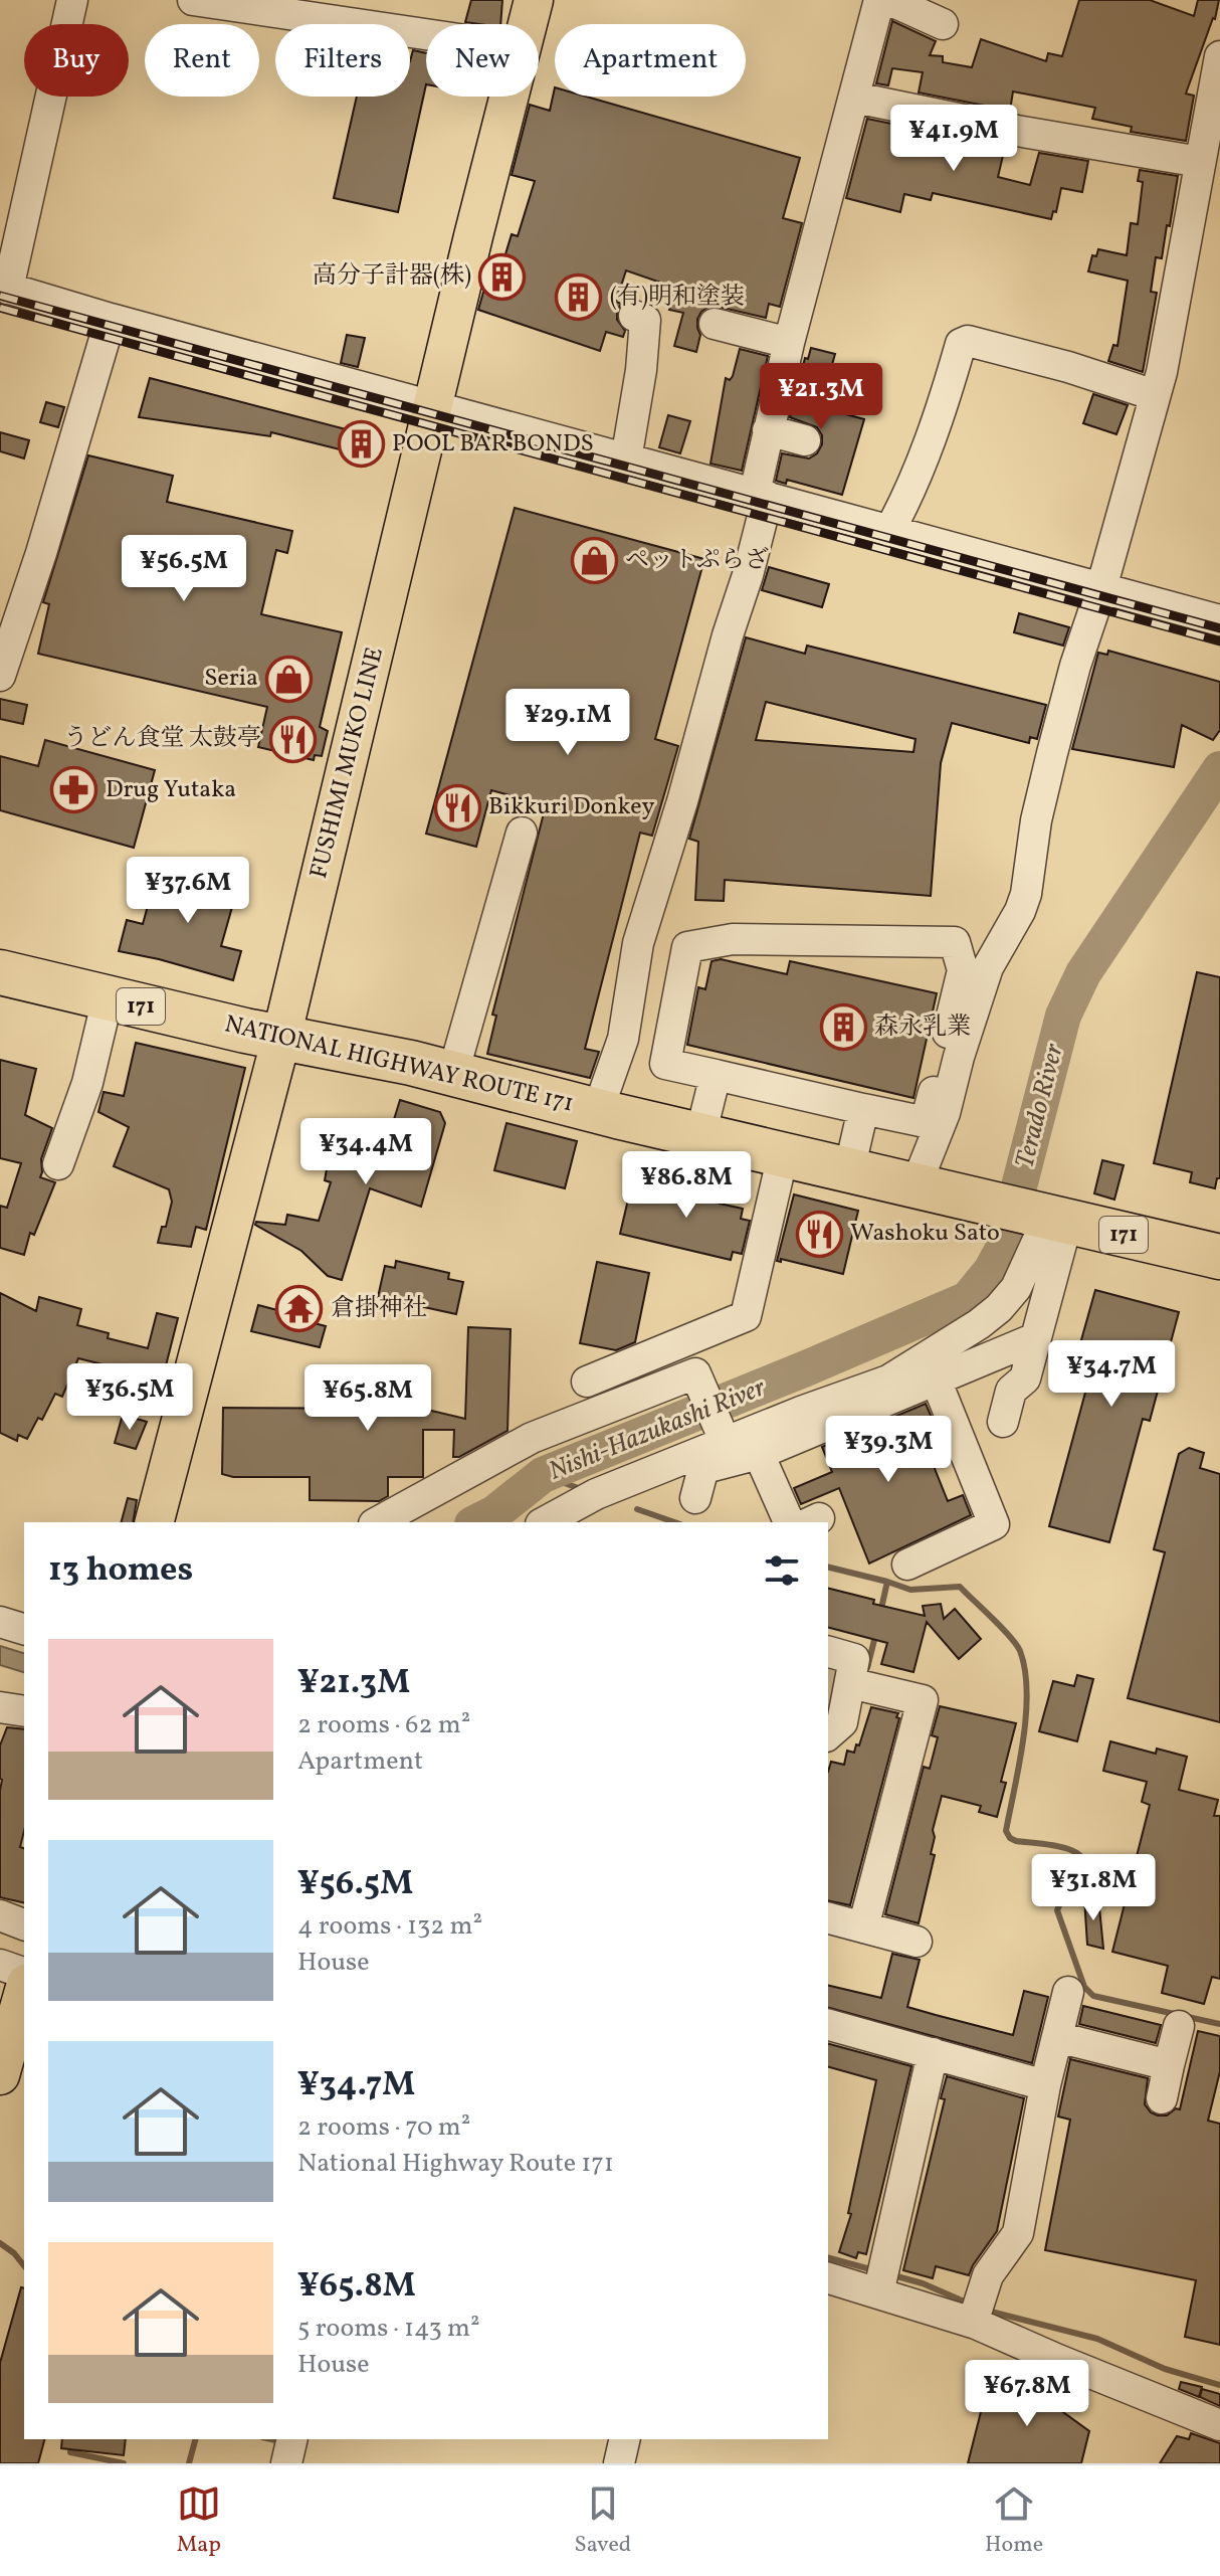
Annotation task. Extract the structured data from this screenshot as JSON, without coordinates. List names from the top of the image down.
{
  "streets": {
    "highway": ["171", "NATIONAL HIGHWAY ROUTE 171"],
    "main road": ["FUSHIMI MUKO LINE"]
  },
  "crossings": [
    ["FUSHIMI MUKO LINE", "NATIONAL HIGHWAY ROUTE 171"]
  ],
  "water": ["Terado River", "Nishi-Hazukashi River"],
  "places": {
    "building": [
      "高分子計器(株)",
      "(有)明和塗装",
      "POOL BAR BONDS",
      "森永乳業"
    ],
    "shop": ["ペットぷらざ", "Seria"],
    "restaurant": ["うどん食堂 太鼓亭", "Bikkuri Donkey", "Washoku Sato"],
    "pharmacy": ["Drug Yutaka"],
    "temple": ["倉掛神社"]
  },
  "page": {
    "chip": [
      "Buy",
      "Rent",
      "Filters",
      "New",
      "Apartment"
    ],
    "price": [
      "¥41.9M",
      "¥21.3M",
      "¥56.5M",
      "¥29.1M",
      "¥37.6M",
      "¥34.4M",
      "¥86.8M",
      "¥34.7M",
      "¥36.5M",
      "¥65.8M",
      "¥39.3M",
      "¥31.8M",
      "¥67.8M"
    ],
    "heading": "13 homes",
    "list": [
      {
        "name": "¥21.3M",
        "note": "2 rooms · 62 m² · Apartment"
      },
      {
        "name": "¥56.5M",
        "note": "4 rooms · 132 m² · House"
      },
      {
        "name": "¥34.7M",
        "note": "2 rooms · 70 m² · National Highway Route 171"
      },
      {
        "name": "¥65.8M",
        "note": "5 rooms · 143 m² · House"
      }
    ],
    "tabs": ["Map", "Saved", "Home"]
  }
}
